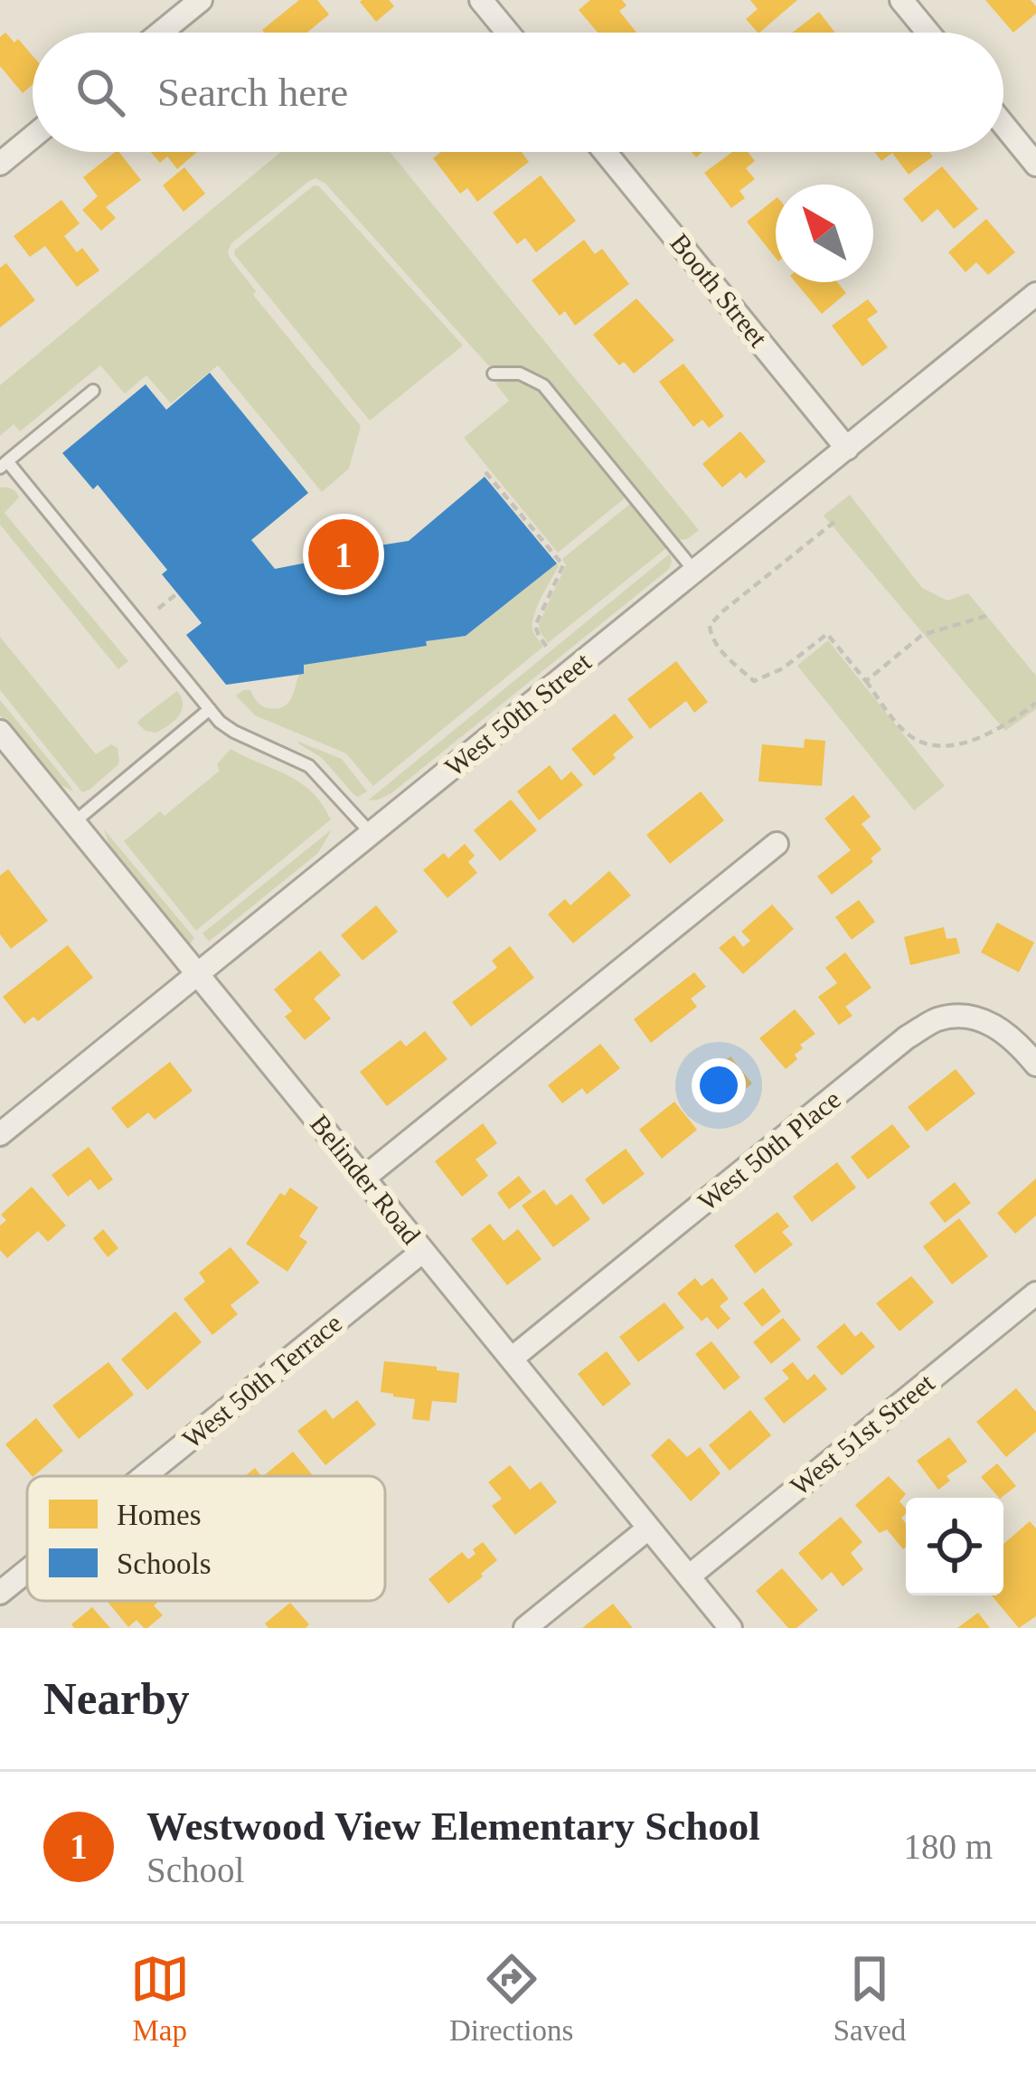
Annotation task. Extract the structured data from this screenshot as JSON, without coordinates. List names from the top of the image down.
{
  "streets": {
    "street": [
      "Booth Street",
      "West 50th Street",
      "West 50th Place",
      "Belinder Road",
      "West 50th Terrace",
      "West 51st Street"
    ]
  },
  "crossings": [
    ["Booth Street", "West 50th Street"],
    ["West 50th Street", "Belinder Road"],
    ["West 50th Place", "Belinder Road"],
    ["Belinder Road", "West 50th Terrace"],
    ["Belinder Road", "West 51st Street"]
  ],
  "legend": ["Homes", "Schools"],
  "north": "top left",
  "page": {
    "search": "Search here",
    "pins": "1",
    "heading": "Nearby",
    "list": [
      {
        "mark": "1",
        "name": "Westwood View Elementary School",
        "note": "School",
        "value": "180 m"
      }
    ],
    "nav": ["Map", "Directions", "Saved"]
  }
}
